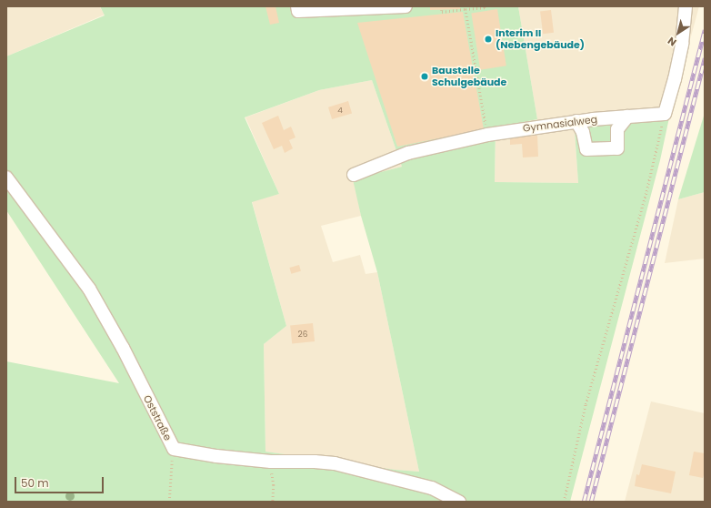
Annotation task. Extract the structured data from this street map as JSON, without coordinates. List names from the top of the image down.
{
  "streets": {
    "street": ["Gymnasialweg", "Oststraße"]
  },
  "places": ["Interim II (Nebengebäude)", "Baustelle Schulgebäude"],
  "house_numbers": ["4", "26"],
  "scale_bar": "50 m",
  "north": "bottom left"
}
